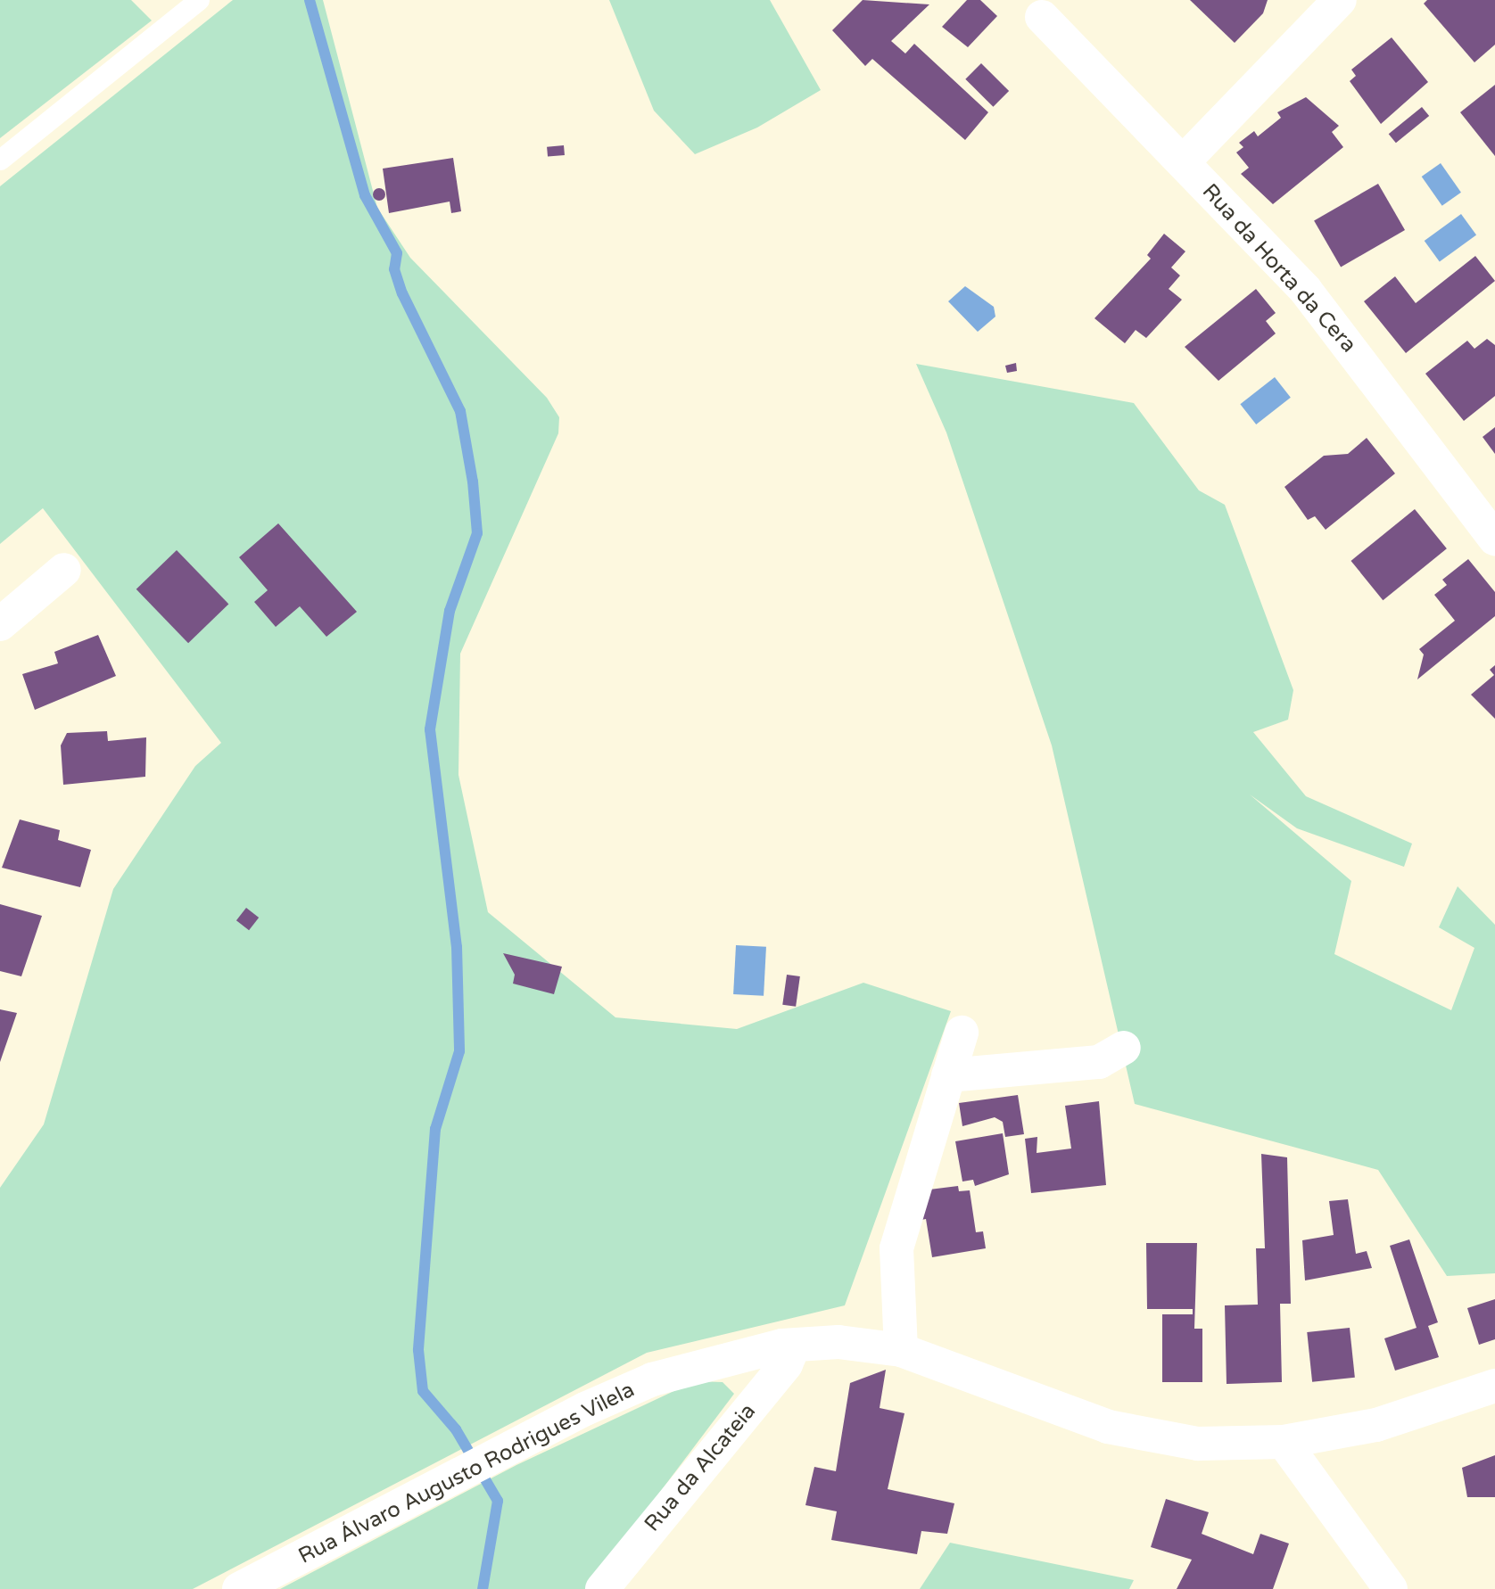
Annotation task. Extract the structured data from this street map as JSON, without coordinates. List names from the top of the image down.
{
  "streets": {
    "street": ["Rua da Horta da Cera", "Rua da Alcateia", "Rua Álvaro Augusto Rodrigues Vilela"]
  },
  "crossings": [
    ["Rua da Alcateia", "Rua Álvaro Augusto Rodrigues Vilela"]
  ]
}
